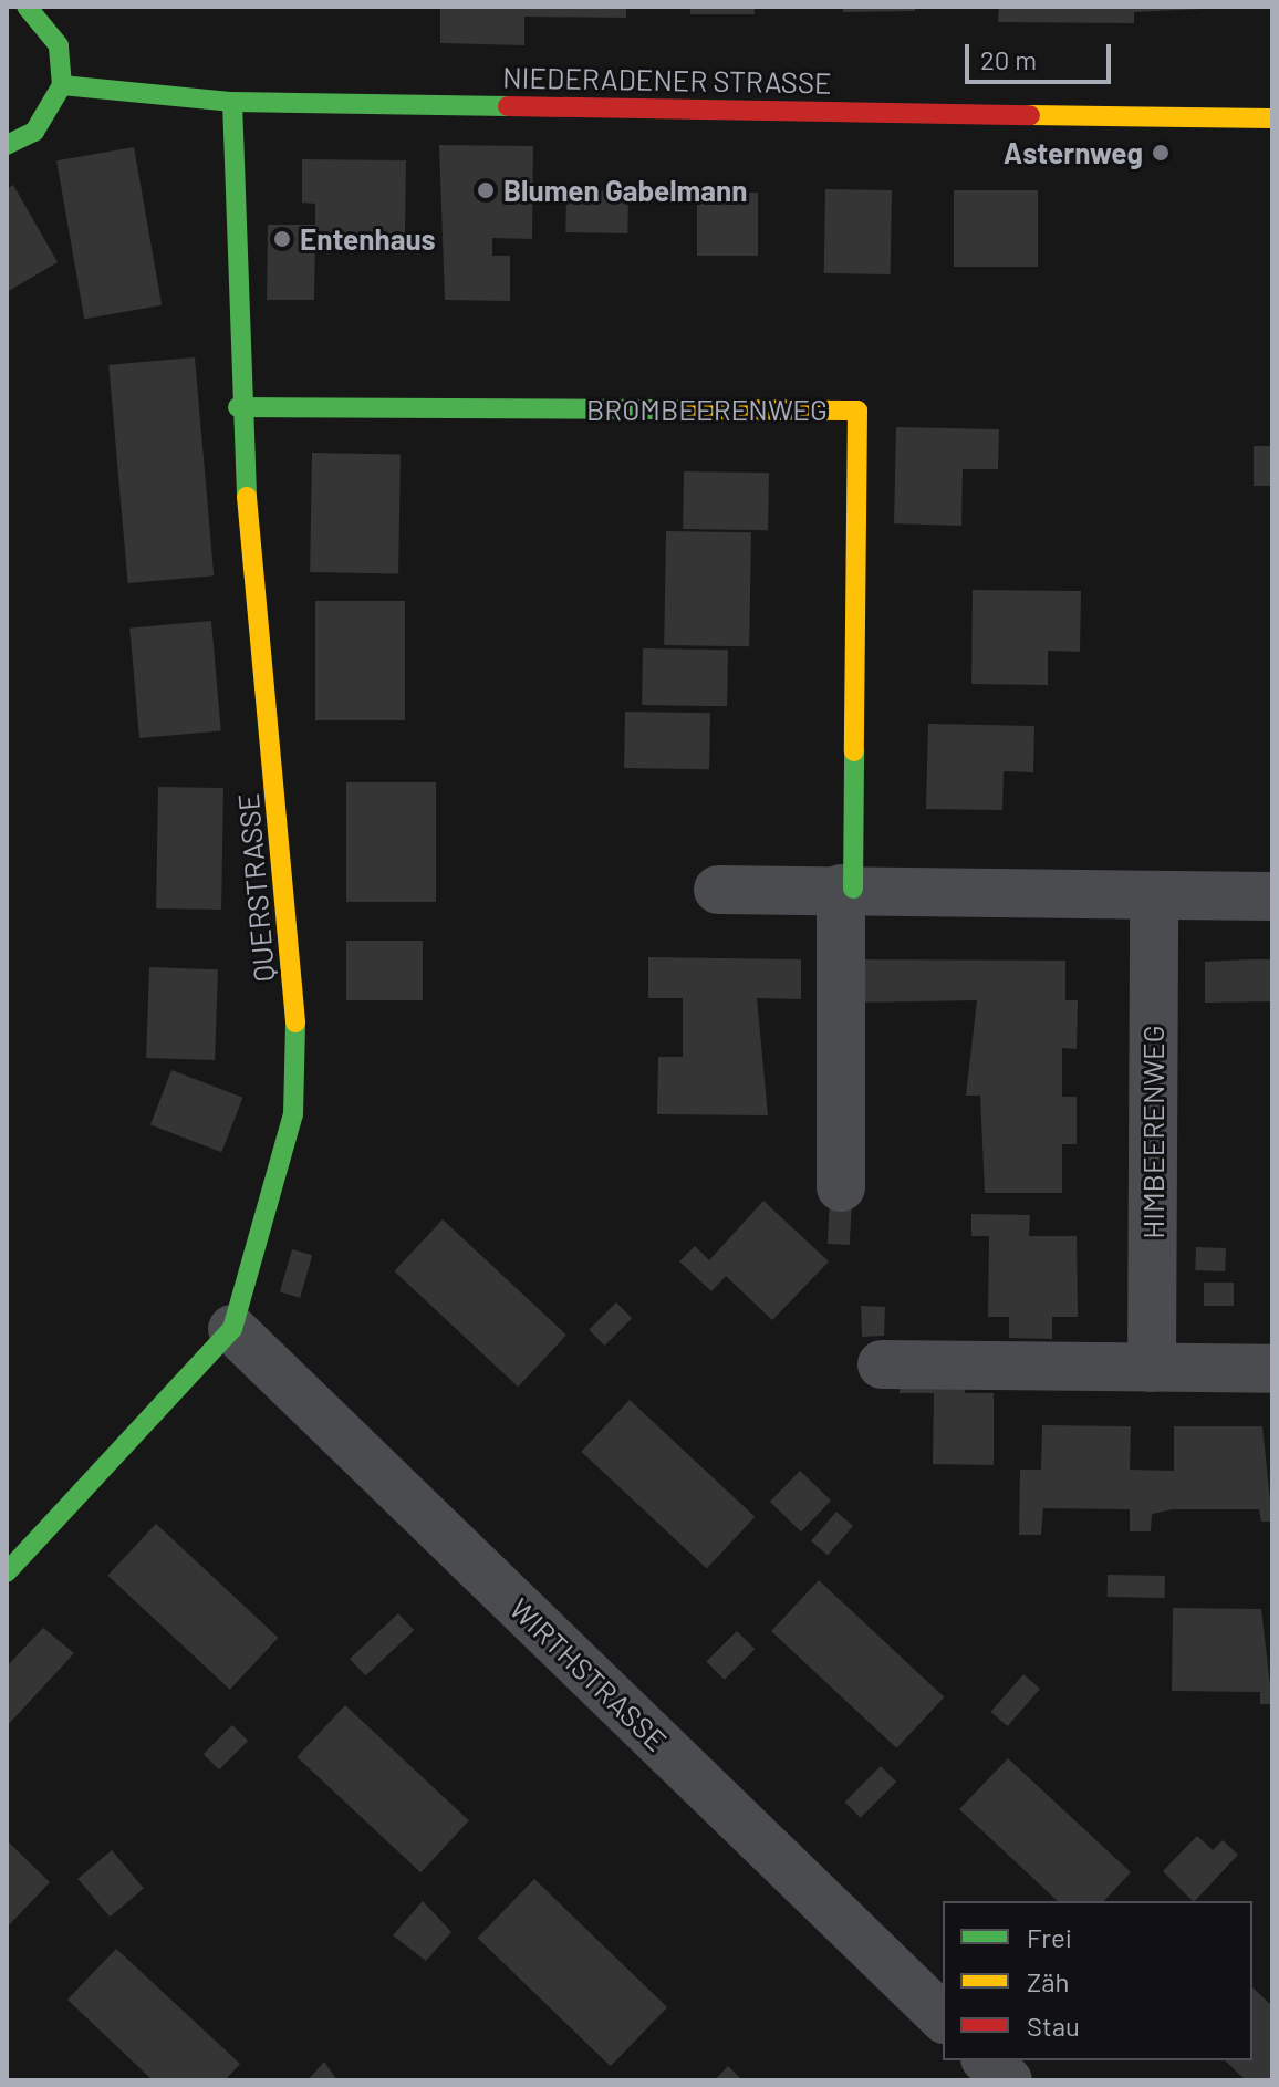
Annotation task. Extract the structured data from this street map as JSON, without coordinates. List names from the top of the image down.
{
  "streets": {
    "street": [
      "NIEDERADENER STRASSE",
      "BROMBEERENWEG",
      "QUERSTRASSE",
      "HIMBEERENWEG",
      "WIRTHSTRASSE"
    ]
  },
  "crossings": [
    ["NIEDERADENER STRASSE", "QUERSTRASSE"],
    ["BROMBEERENWEG", "QUERSTRASSE"],
    ["QUERSTRASSE", "WIRTHSTRASSE"]
  ],
  "places": ["Asternweg", "Blumen Gabelmann", "Entenhaus"],
  "legend": ["Frei", "Zäh", "Stau"],
  "scale_bar": "20 m"
}
